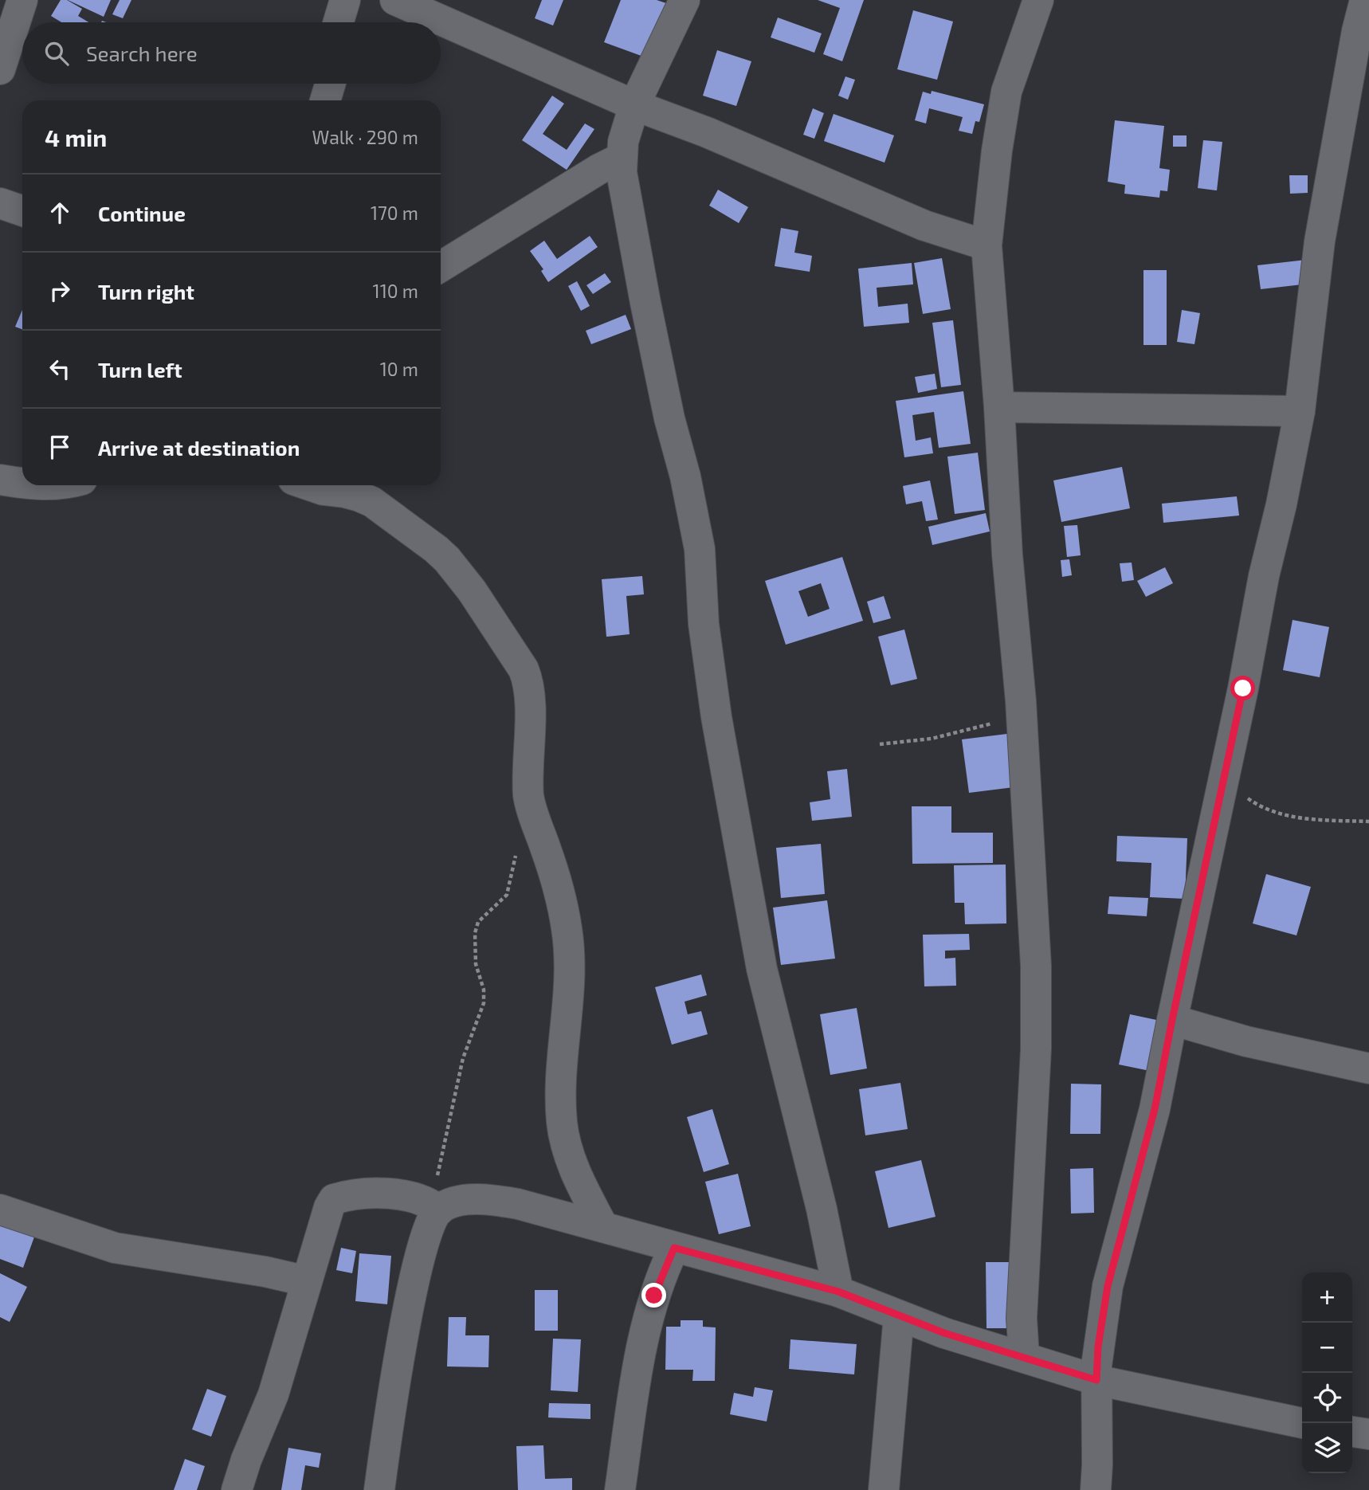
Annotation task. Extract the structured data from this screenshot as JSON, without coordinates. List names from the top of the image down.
{
  "page": {
    "search": "Search here",
    "heading": ["4 min", "Walk · 290 m"],
    "list": [
      ["Continue", "170 m"],
      ["Turn right", "110 m"],
      ["Turn left", "10 m"],
      "Arrive at destination"
    ],
    "map_buttons": ["+", "−"]
  }
}
